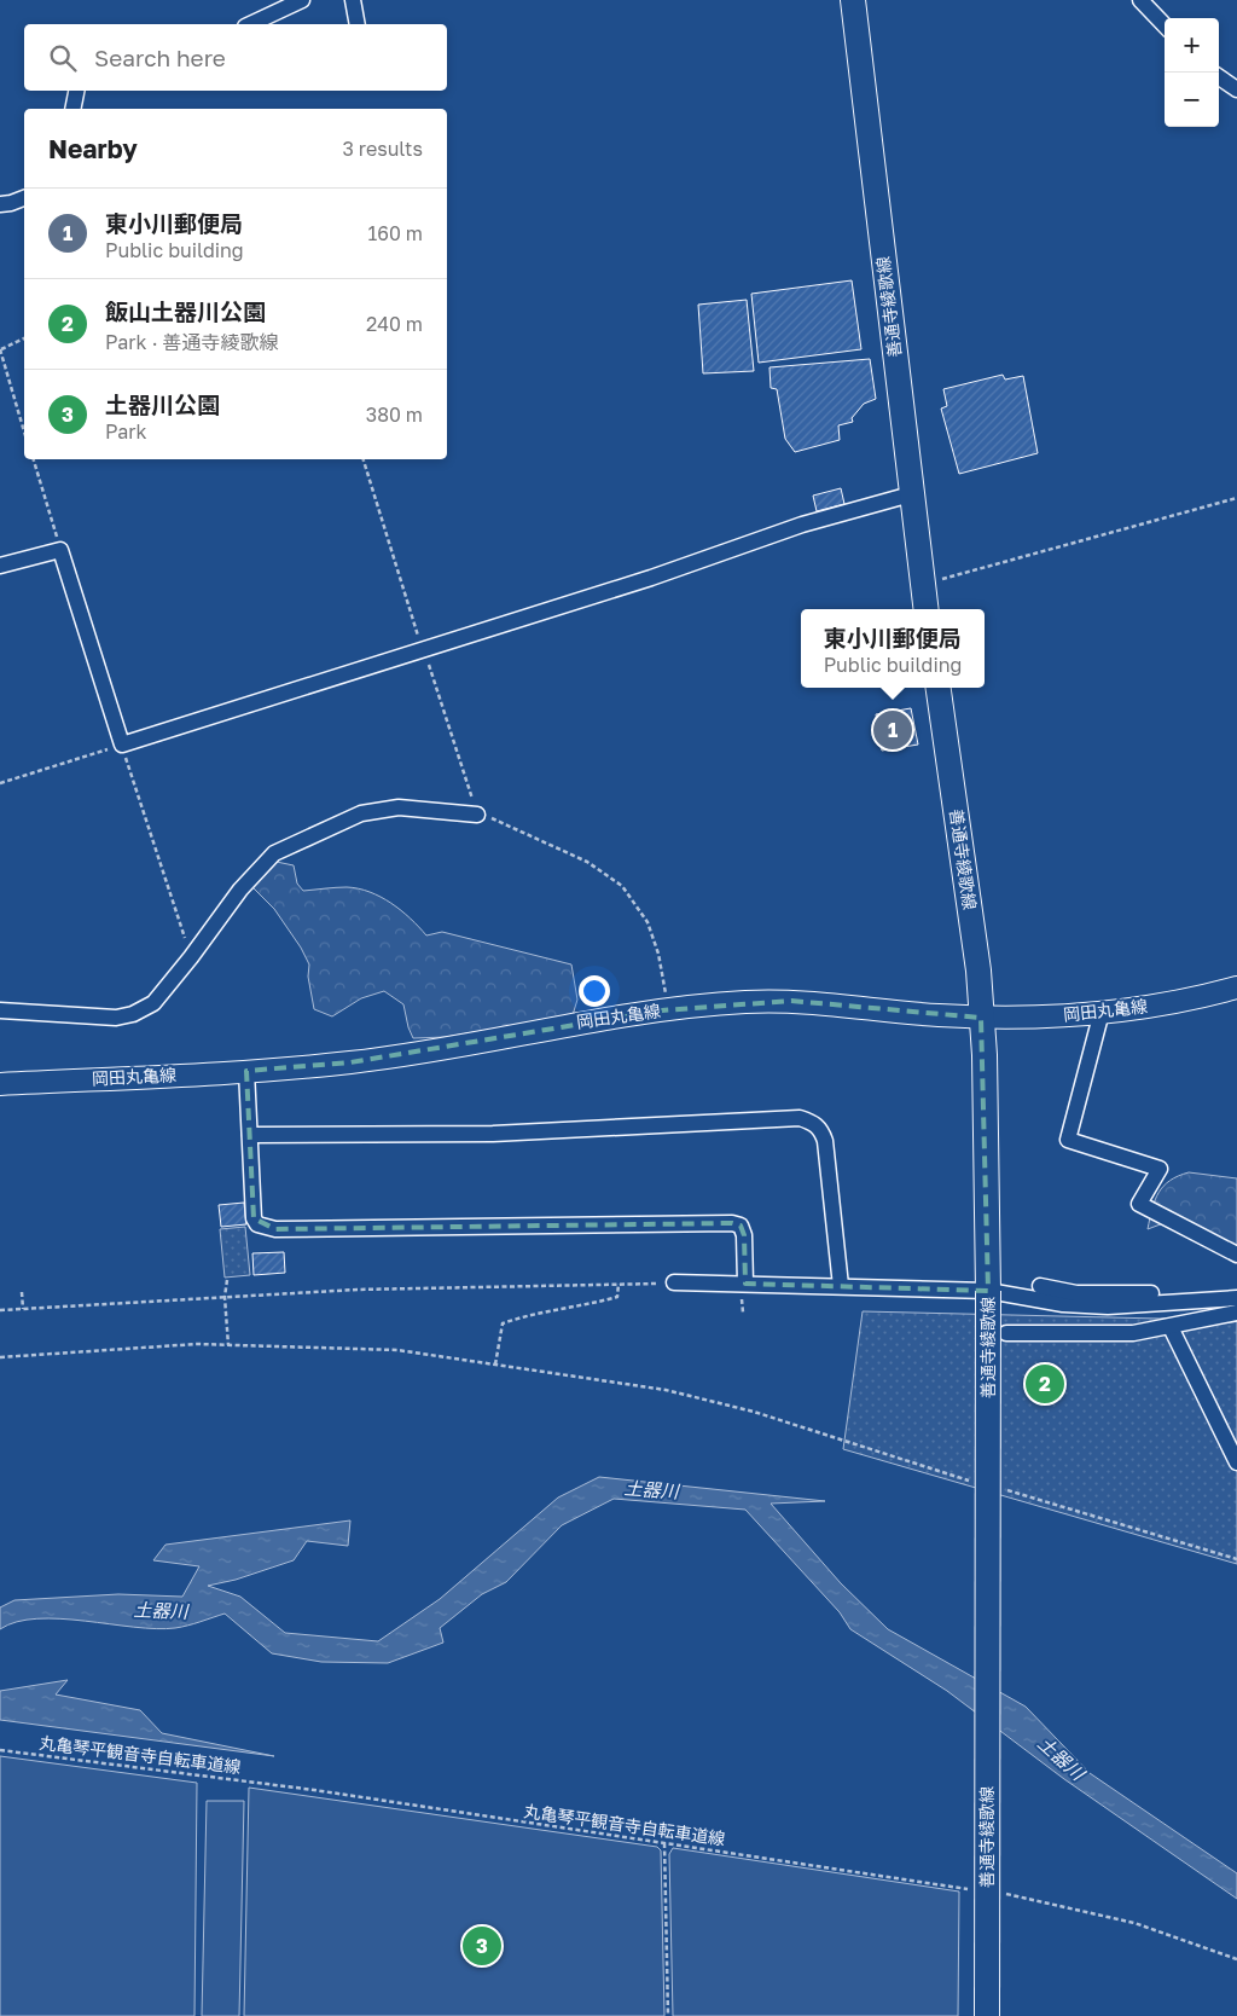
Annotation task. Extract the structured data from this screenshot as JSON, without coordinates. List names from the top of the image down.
{
  "streets": {
    "main road": ["善通寺綾歌線", "岡田丸亀線"],
    "path": ["丸亀琴平観音寺自転車道線"]
  },
  "crossings": [
    ["善通寺綾歌線", "岡田丸亀線"]
  ],
  "water": ["土器川"],
  "page": {
    "map_buttons": ["+", "−"],
    "search": "Search here",
    "heading": ["Nearby", "3 results"],
    "list": [
      {
        "mark": "1",
        "name": "東小川郵便局",
        "note": "Public building",
        "value": "160 m"
      },
      {
        "mark": "2",
        "name": "飯山土器川公園",
        "note": "Park · 善通寺綾歌線",
        "value": "240 m"
      },
      {
        "mark": "3",
        "name": "土器川公園",
        "note": "Park",
        "value": "380 m"
      }
    ],
    "popup": ["東小川郵便局", "Public building"],
    "pins": ["1", "2", "3"]
  }
}
